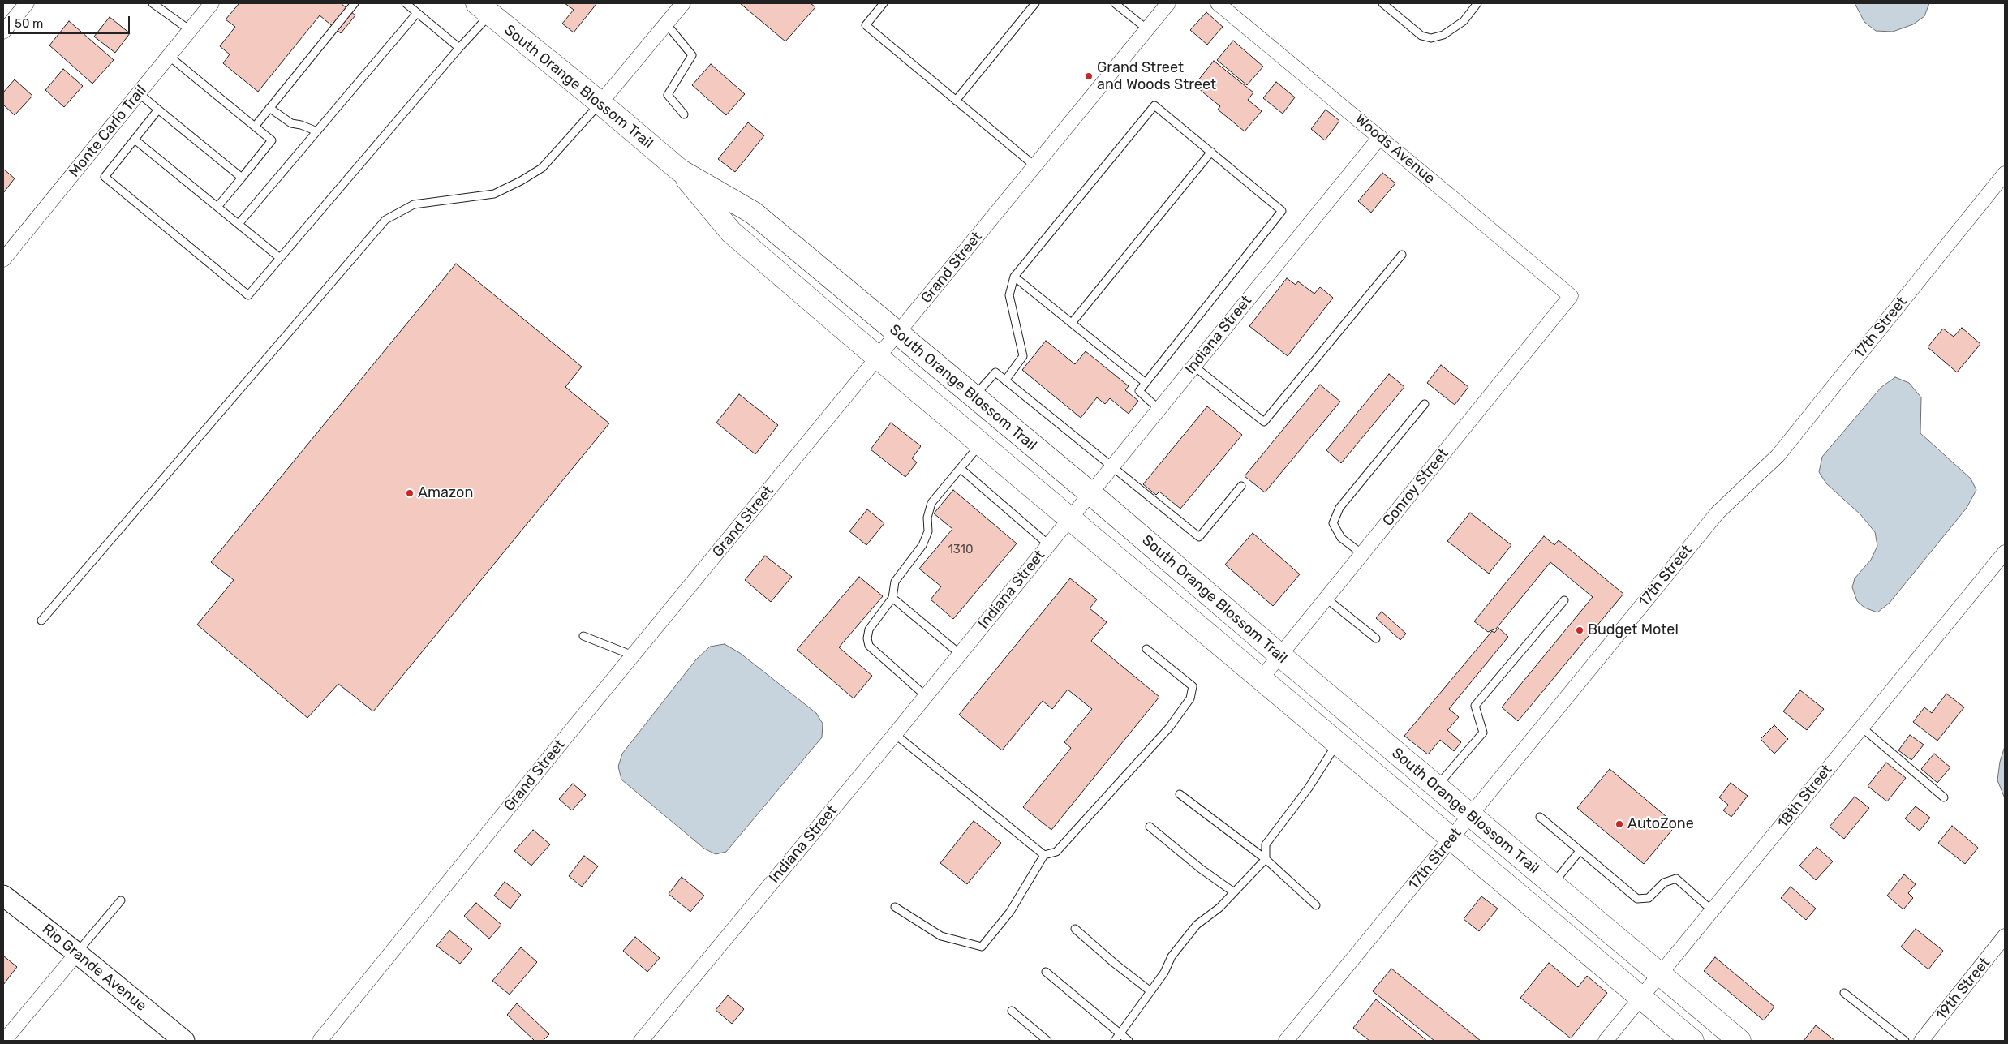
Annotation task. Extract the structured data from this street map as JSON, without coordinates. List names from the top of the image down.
{
  "streets": {
    "main road": ["South Orange Blossom Trail"],
    "street": [
      "Monte Carlo Trail",
      "Woods Avenue",
      "Grand Street",
      "17th Street",
      "Indiana Street",
      "Conroy Street",
      "18th Street",
      "Rio Grande Avenue",
      "19th Street"
    ]
  },
  "crossings": [
    ["South Orange Blossom Trail", "Grand Street"],
    ["South Orange Blossom Trail", "17th Street"],
    ["South Orange Blossom Trail", "Indiana Street"],
    ["South Orange Blossom Trail", "Conroy Street"],
    ["South Orange Blossom Trail", "18th Street"],
    ["Woods Avenue", "Indiana Street"],
    ["Woods Avenue", "Conroy Street"]
  ],
  "places": [
    "Grand Street and Woods Street",
    "Amazon",
    "Budget Motel",
    "AutoZone"
  ],
  "house_numbers": ["1310"],
  "scale_bar": "50 m"
}
